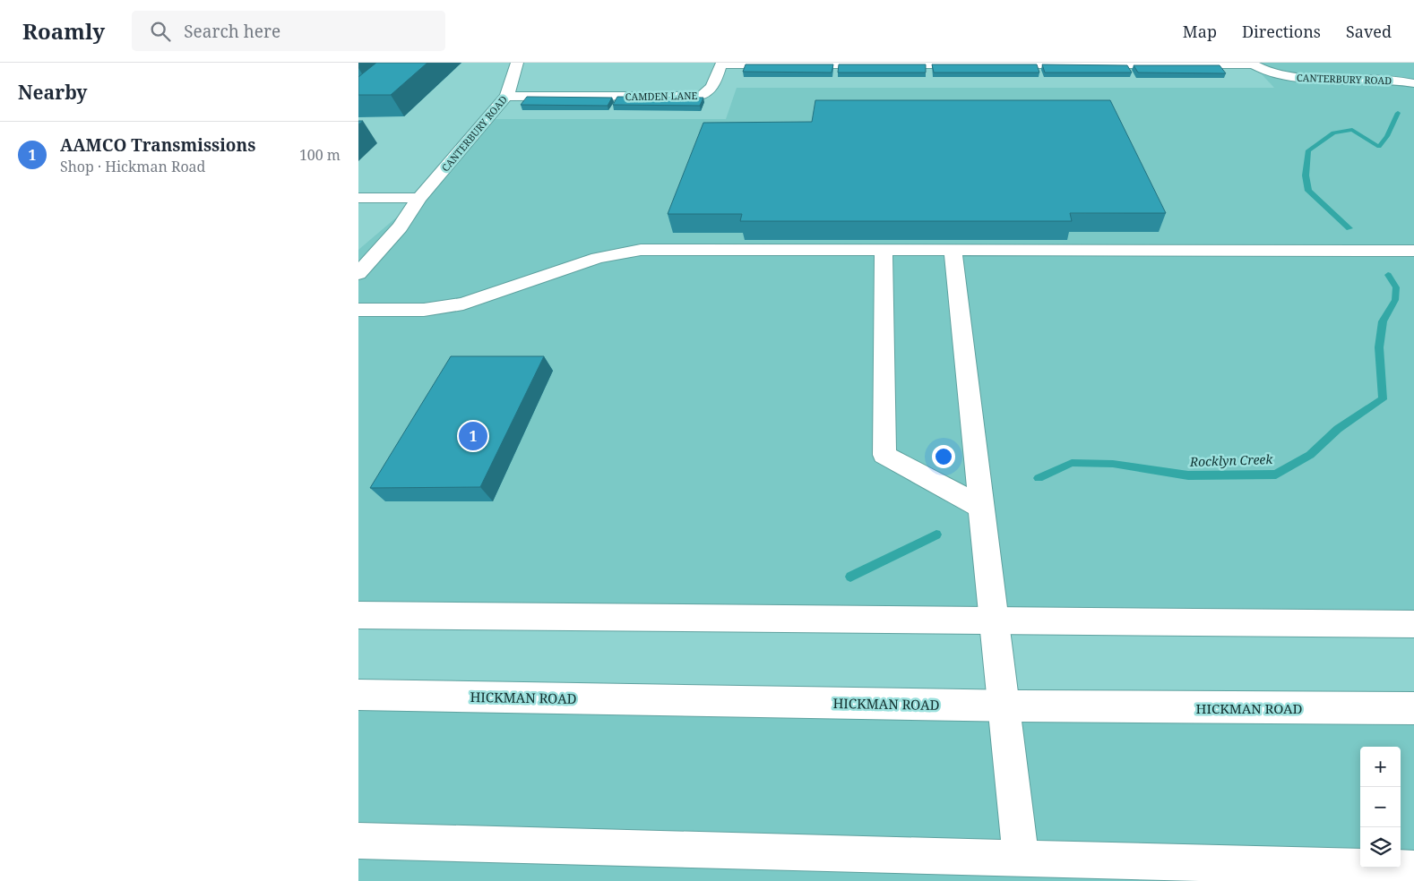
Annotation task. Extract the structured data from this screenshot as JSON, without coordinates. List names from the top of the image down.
{
  "streets": {
    "main road": ["CANTERBURY ROAD", "CAMDEN LANE", "HICKMAN ROAD"]
  },
  "crossings": [
    ["CANTERBURY ROAD", "CAMDEN LANE"]
  ],
  "water": ["Rocklyn Creek"],
  "page": {
    "header": "Roamly",
    "search": "Search here",
    "nav": ["Map", "Directions", "Saved"],
    "heading": "Nearby",
    "list": [
      {
        "mark": "1",
        "name": "AAMCO Transmissions",
        "note": "Shop · Hickman Road",
        "value": "100 m"
      }
    ],
    "pins": "1",
    "map_buttons": ["+", "−"]
  }
}
